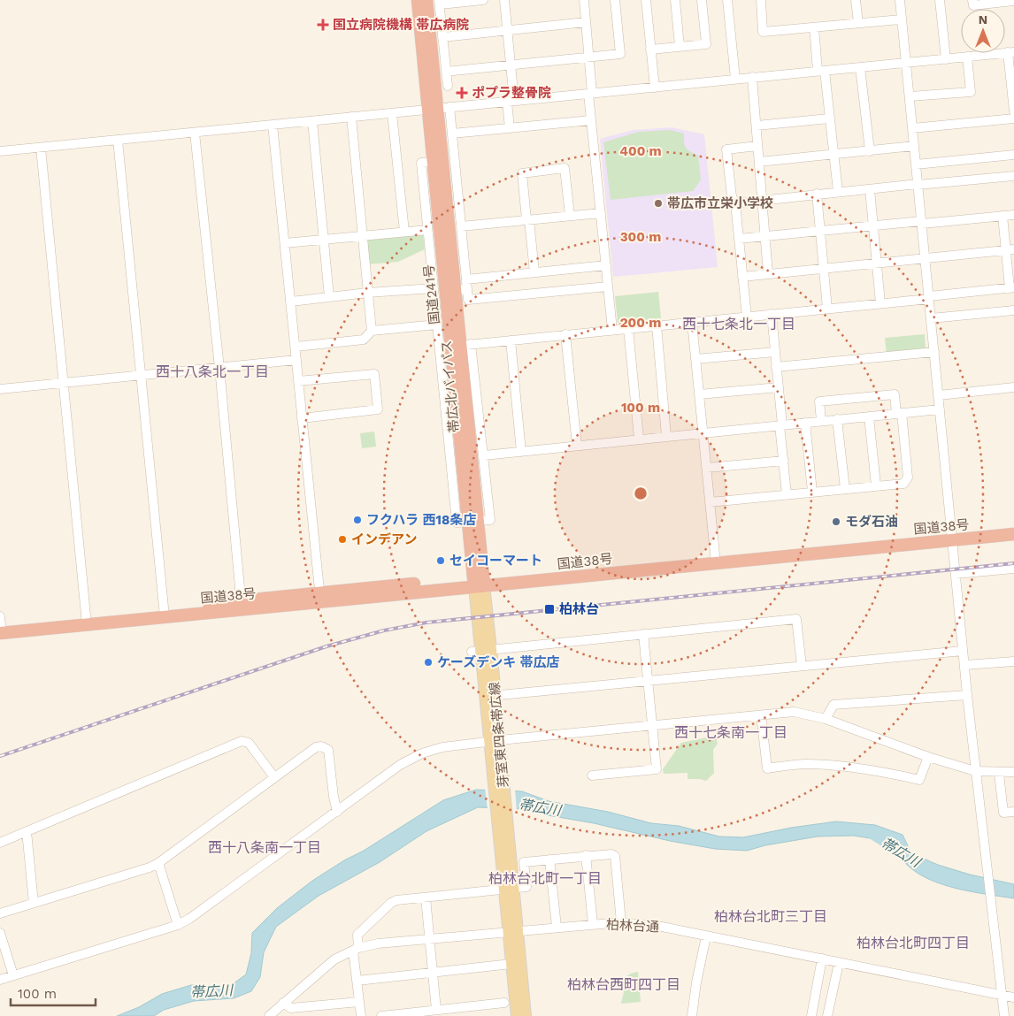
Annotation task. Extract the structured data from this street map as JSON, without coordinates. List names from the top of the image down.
{
  "streets": {
    "highway": ["国道241号", "帯広北バイパス", "国道38号"],
    "main road": ["芽室東四条帯広線"],
    "street": ["柏林台通"]
  },
  "crossings": [
    ["国道241号", "帯広北バイパス"],
    ["国道241号", "国道38号"],
    ["国道241号", "芽室東四条帯広線"],
    ["国道38号", "芽室東四条帯広線"],
    ["芽室東四条帯広線", "柏林台通"]
  ],
  "districts": [
    "西十七条北一丁目",
    "西十八条北一丁目",
    "西十七条南一丁目",
    "西十八条南一丁目",
    "柏林台北町一丁目",
    "柏林台北町三丁目",
    "柏林台北町四丁目",
    "柏林台西町四丁目"
  ],
  "water": ["帯広川"],
  "places": {
    "health": ["国立病院機構 帯広病院", "ポプラ整骨院"],
    "other": [
      "帯広市立栄小学校",
      "フクハラ 西18条店",
      "モダ石油",
      "インデアン",
      "セイコーマート",
      "ケーズデンキ 帯広店"
    ],
    "transit": ["柏林台"]
  },
  "scale_bar": "100 m",
  "north": "top",
  "rings": [
    "400 m",
    "300 m",
    "200 m",
    "100 m"
  ]
}
